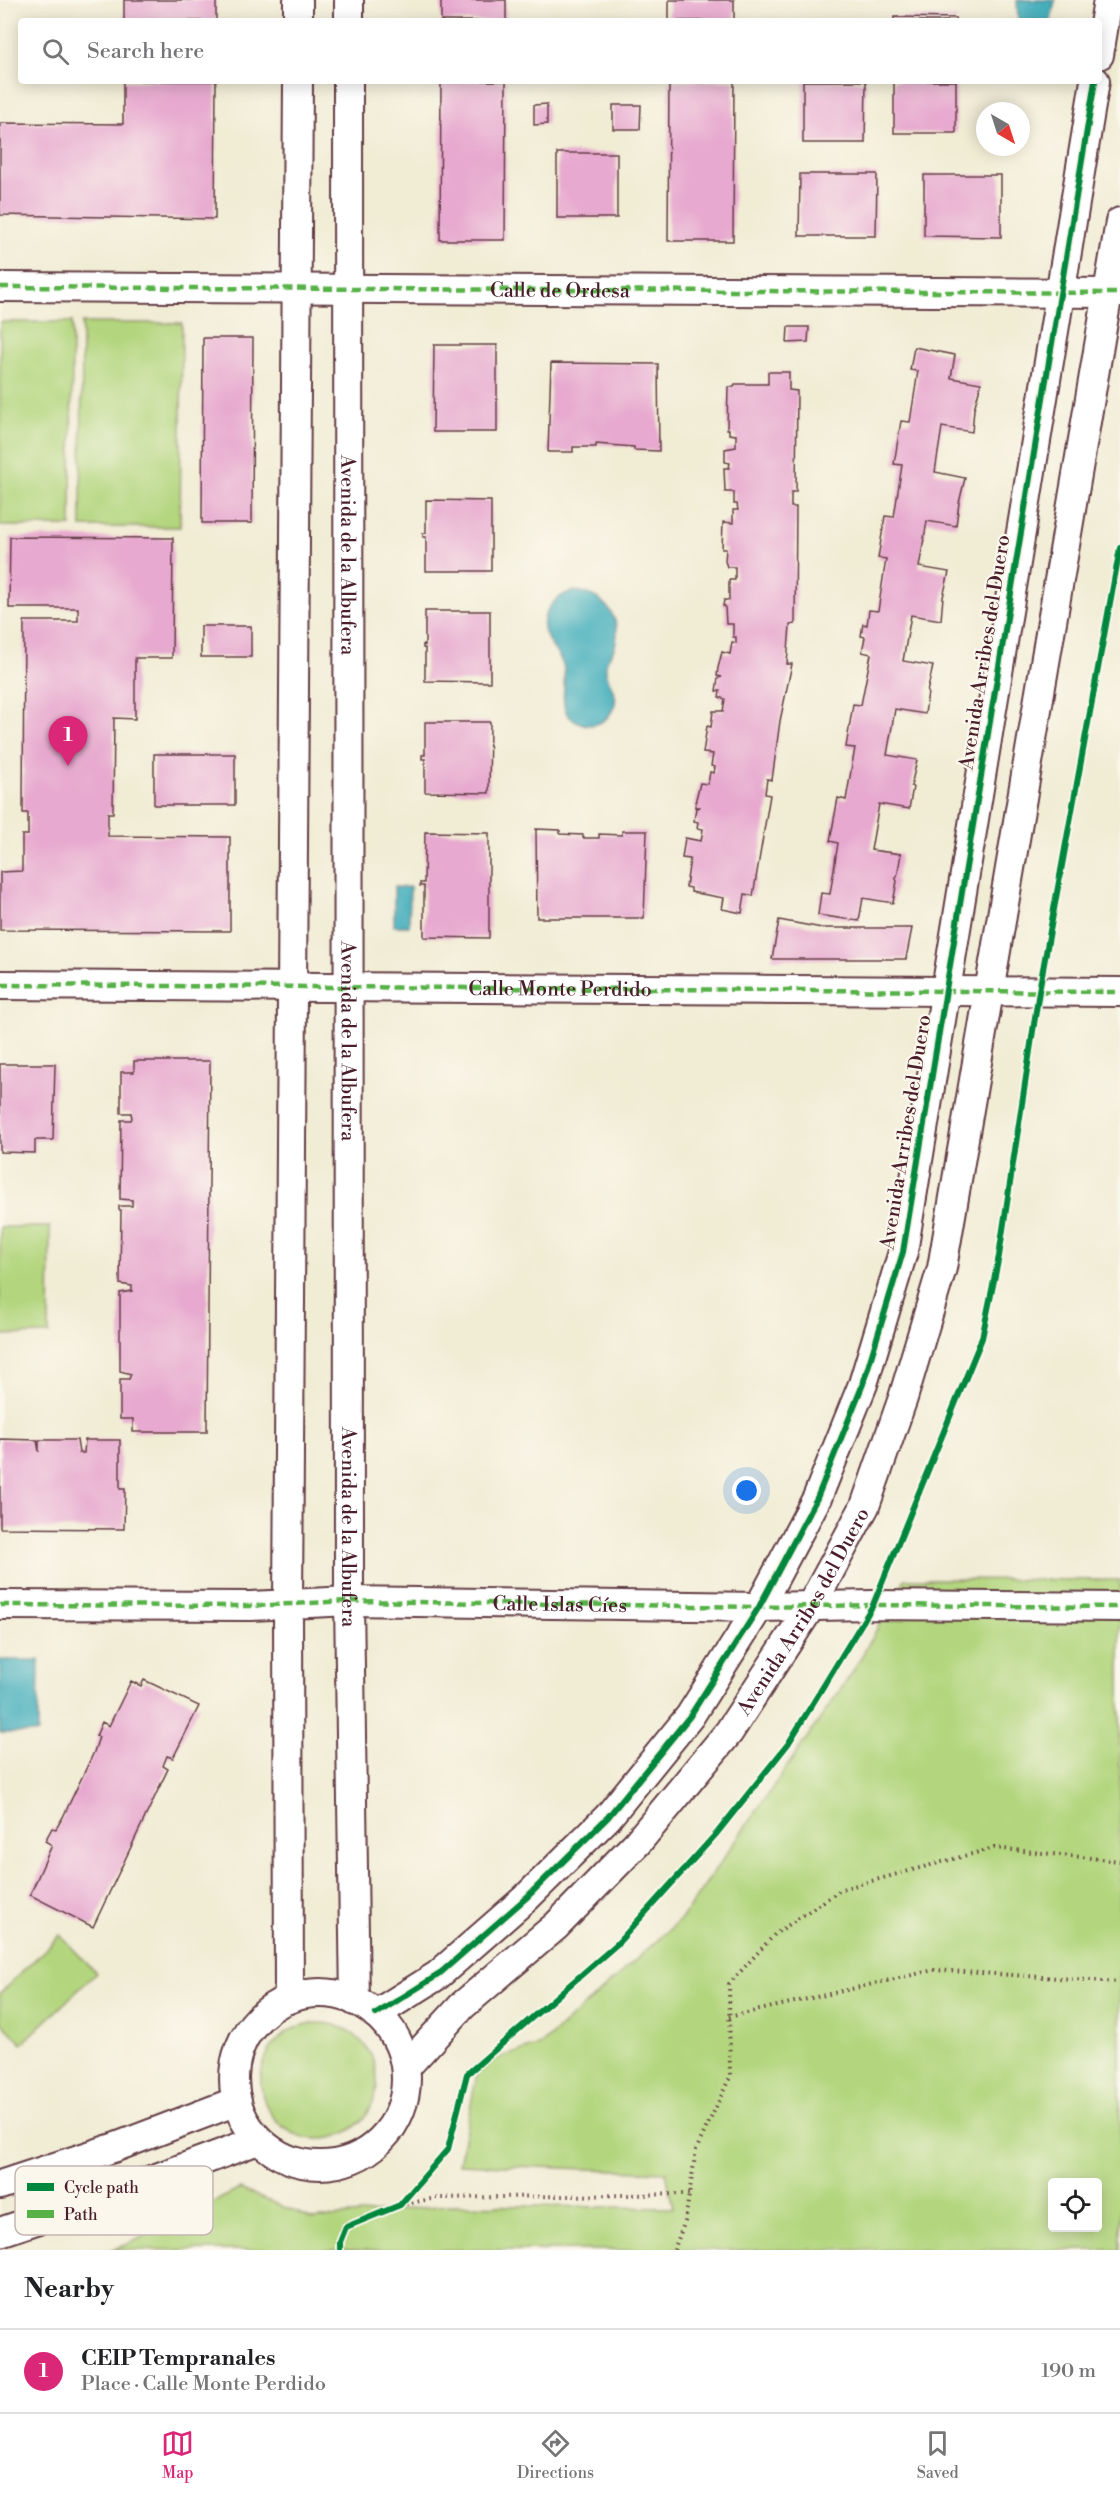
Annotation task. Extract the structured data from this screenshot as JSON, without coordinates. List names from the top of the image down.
{
  "streets": {
    "street": [
      "Calle de Ordesa",
      "Avenida de la Albufera",
      "Avenida Arribes del Duero",
      "Calle Monte Perdido",
      "Calle Islas Cíes"
    ]
  },
  "crossings": [
    ["Calle de Ordesa", "Avenida de la Albufera"],
    ["Calle de Ordesa", "Avenida Arribes del Duero"],
    ["Avenida de la Albufera", "Avenida Arribes del Duero"],
    ["Avenida de la Albufera", "Calle Monte Perdido"],
    ["Avenida de la Albufera", "Calle Islas Cíes"],
    ["Avenida Arribes del Duero", "Calle Monte Perdido"],
    ["Avenida Arribes del Duero", "Calle Islas Cíes"]
  ],
  "legend": ["Cycle path", "Path"],
  "north": "bottom right",
  "page": {
    "search": "Search here",
    "pins": "1",
    "heading": "Nearby",
    "list": [
      {
        "mark": "1",
        "name": "CEIP Tempranales",
        "note": "Place · Calle Monte Perdido",
        "value": "190 m"
      }
    ],
    "nav": ["Map", "Directions", "Saved"]
  }
}
